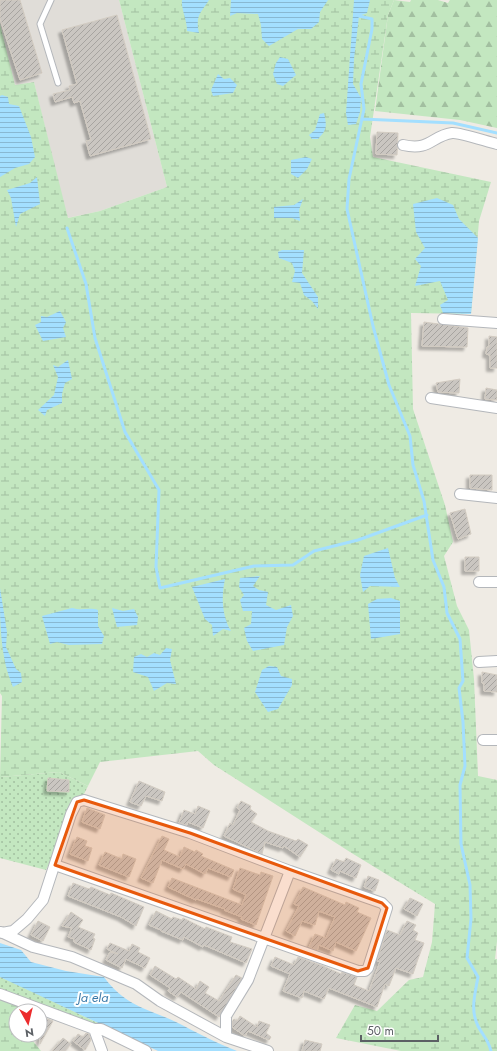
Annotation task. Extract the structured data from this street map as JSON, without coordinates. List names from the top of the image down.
{
  "water": ["Ja ela"],
  "scale_bar": "50 m",
  "north": "bottom"
}
